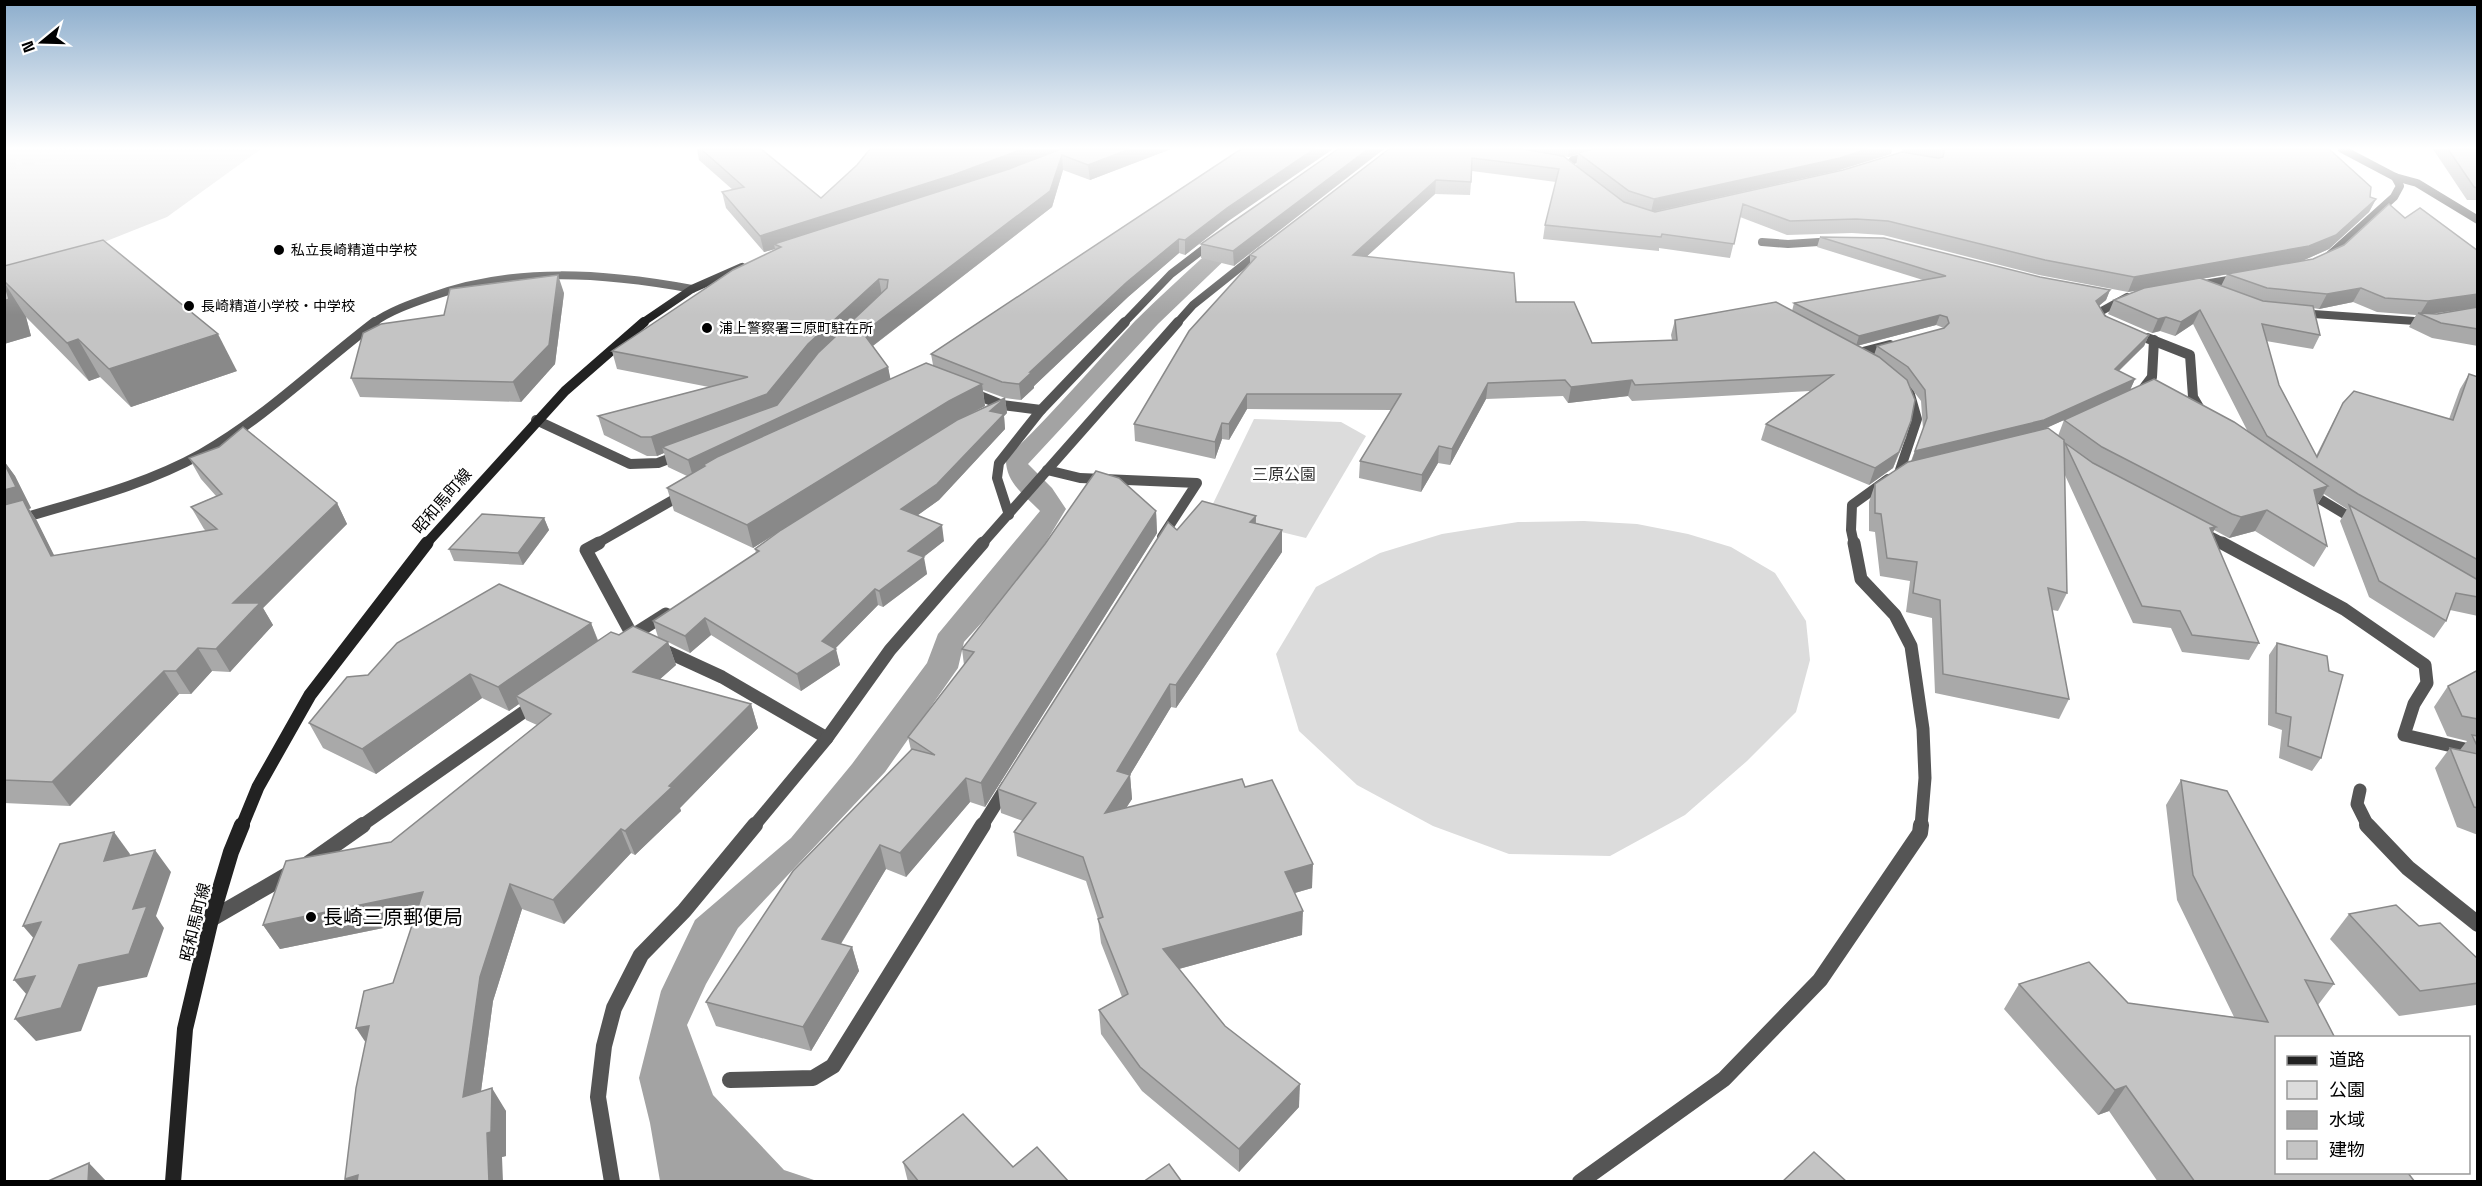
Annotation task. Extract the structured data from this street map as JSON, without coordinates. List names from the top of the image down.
{
  "streets": {
    "main road": ["昭和馬町線"]
  },
  "parks": ["三原公園"],
  "places": [
    "私立長崎精道中学校",
    "長崎精道小学校・中学校",
    "浦上警察署三原町駐在所",
    "長崎三原郵便局"
  ],
  "legend": [
    "道路",
    "公園",
    "水域",
    "建物"
  ],
  "north": "left"
}
